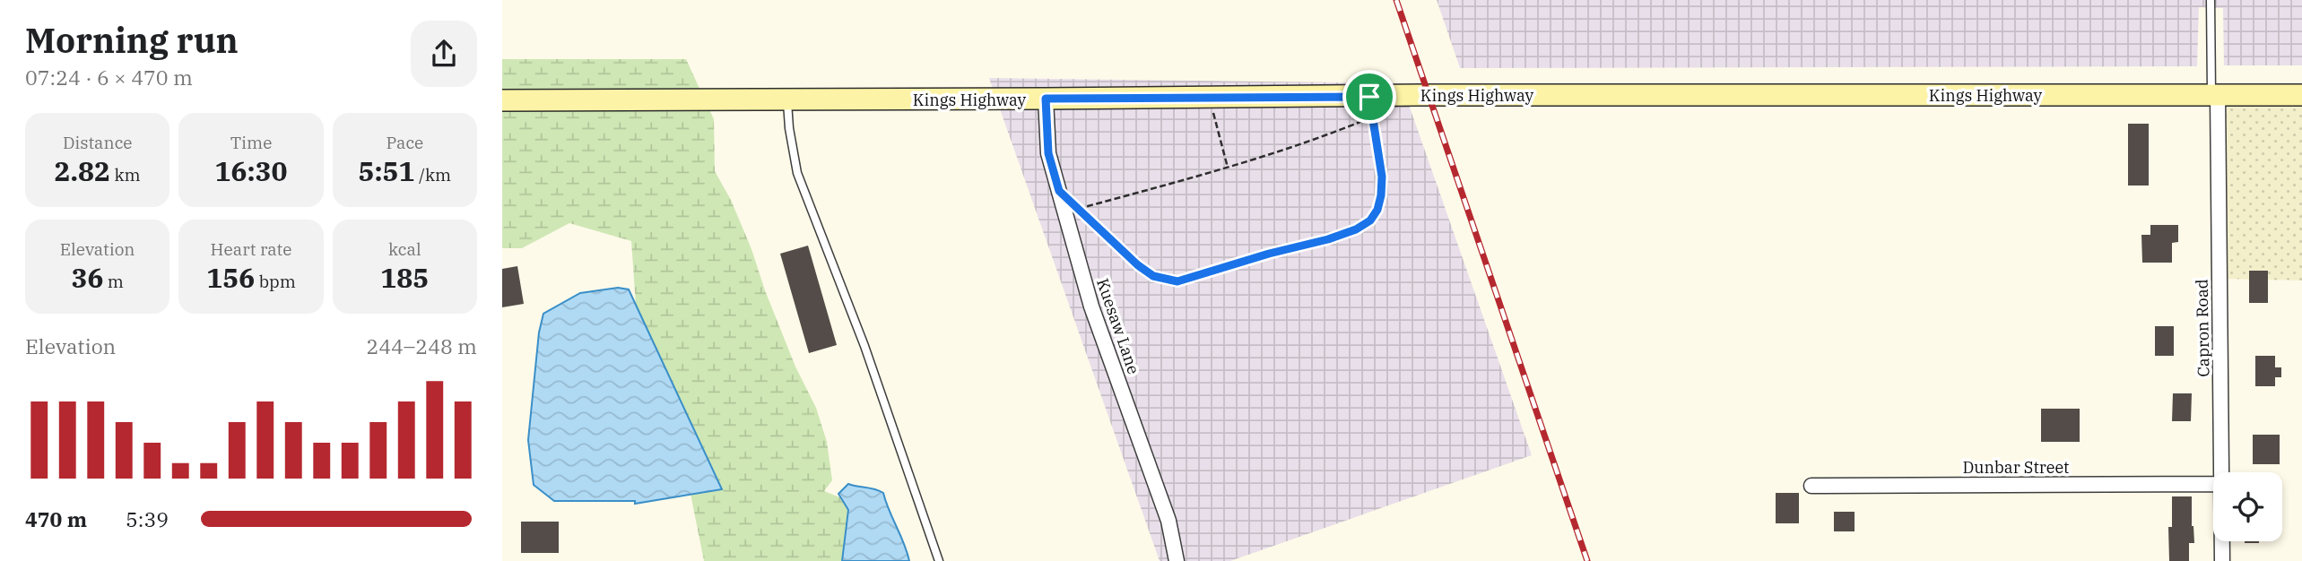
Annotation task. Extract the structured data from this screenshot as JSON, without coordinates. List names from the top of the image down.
{
  "streets": {
    "street": [
      "Kings Highway",
      "Kuesaw Lane",
      "Capron Road",
      "Dunbar Street"
    ]
  },
  "crossings": [
    ["Kings Highway", "Kuesaw Lane"],
    ["Kings Highway", "Capron Road"]
  ],
  "page": {
    "heading": ["Morning run", "07:24 · 6 × 470 m"],
    "stats": [
      ["Distance", "2.82 km"],
      ["Time", "16:30"],
      ["Pace", "5:51 /km"],
      ["Elevation", "36 m"],
      ["Heart rate", "156 bpm"],
      ["kcal", "185"]
    ],
    "chart": ["Elevation", "244–248 m"],
    "list": [
      {
        "name": "470 m",
        "note": "5:39"
      }
    ]
  }
}
